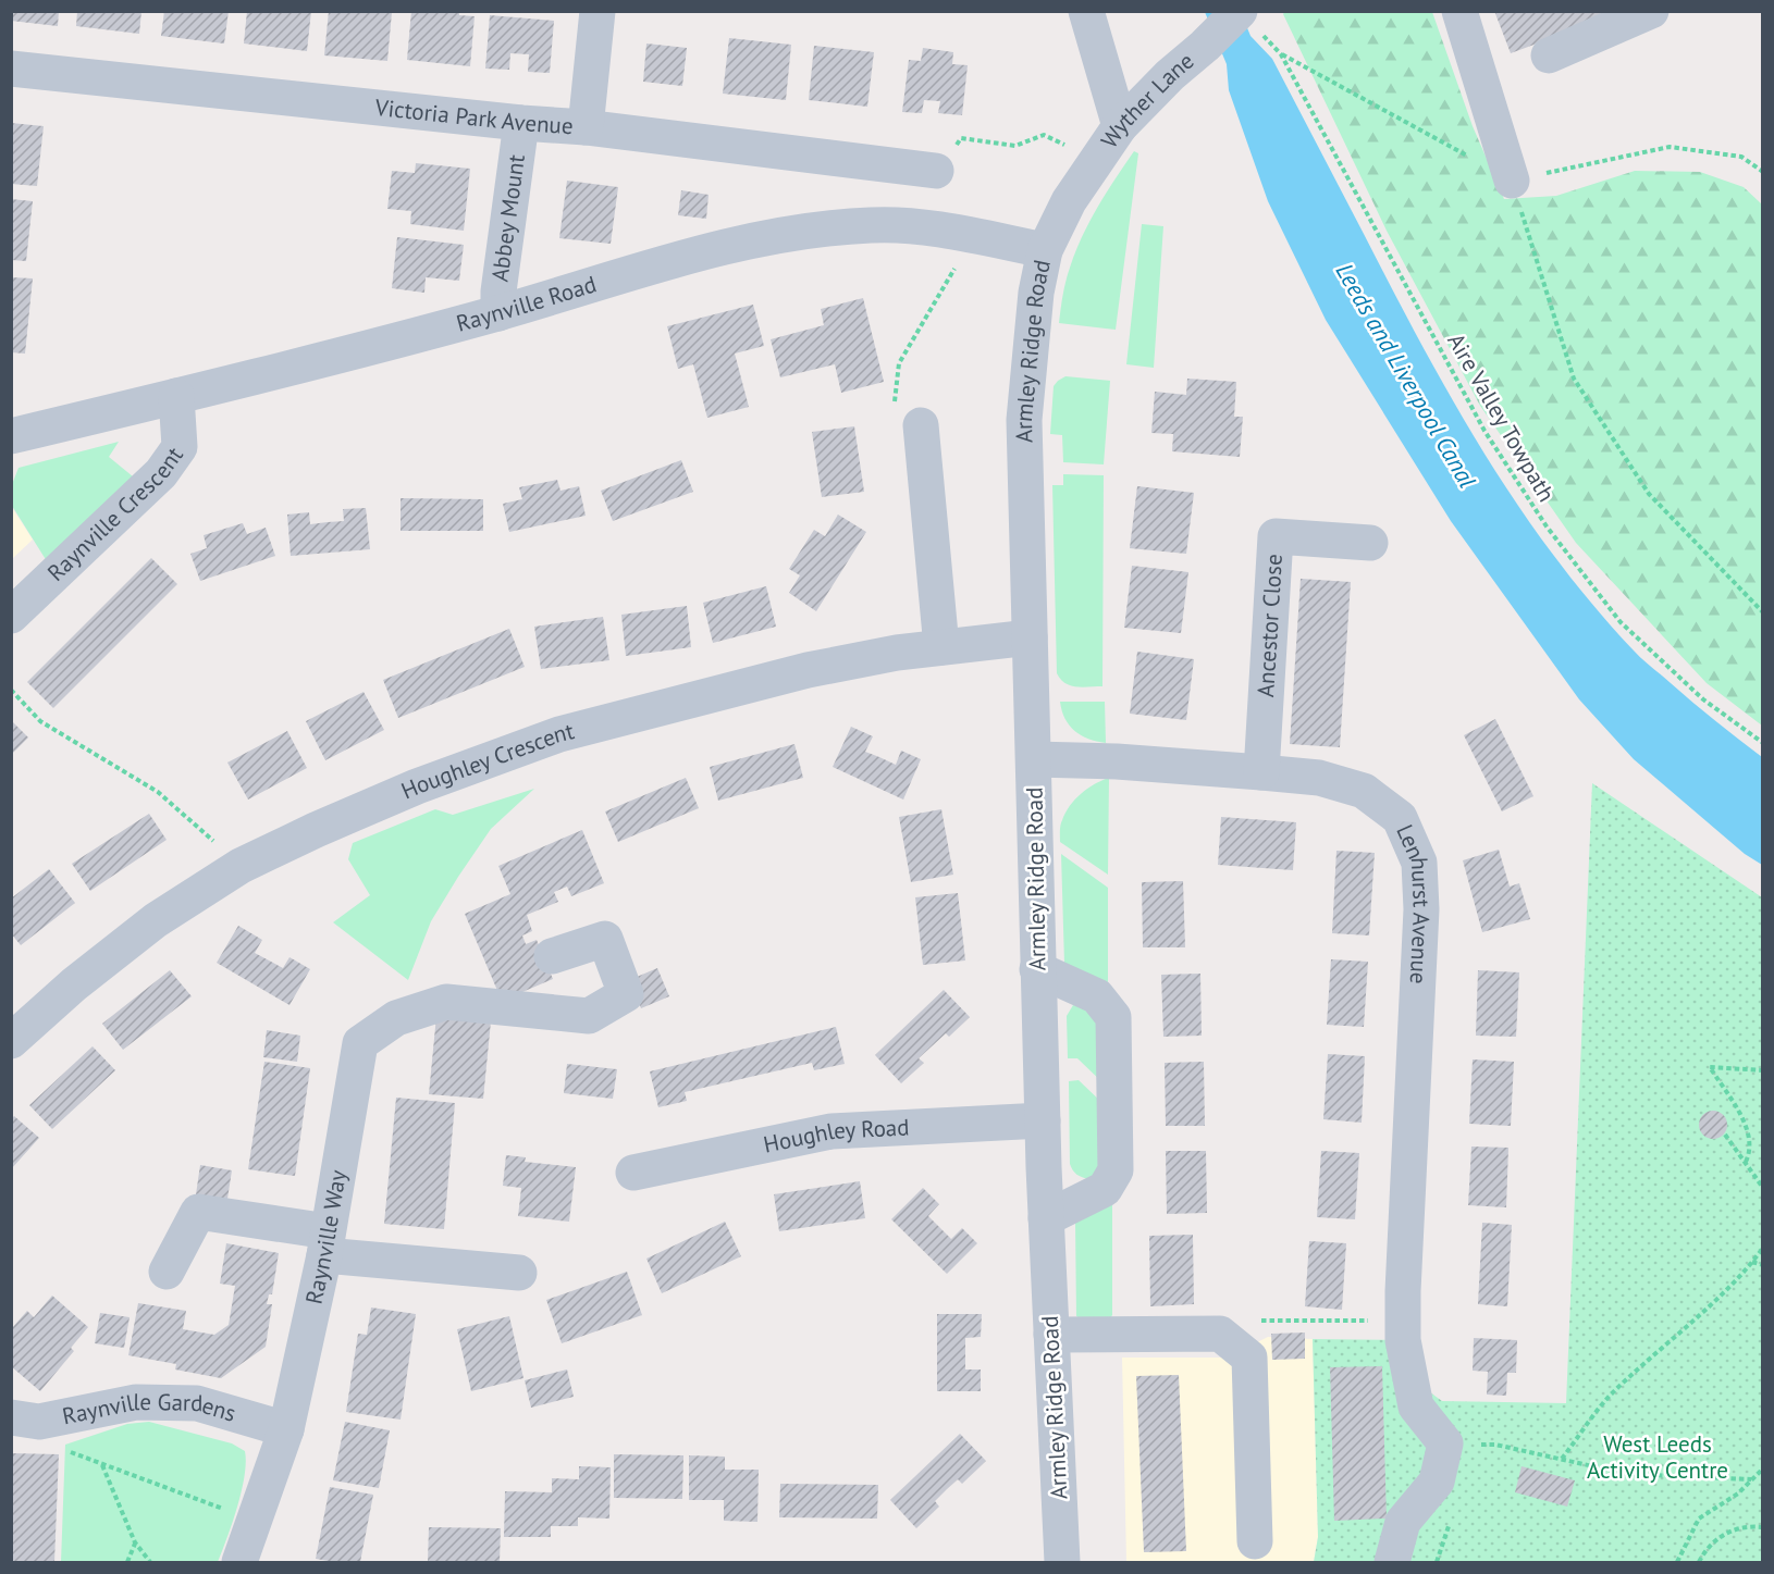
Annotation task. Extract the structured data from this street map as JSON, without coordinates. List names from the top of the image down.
{
  "streets": {
    "street": [
      "Wyther Lane",
      "Victoria Park Avenue",
      "Abbey Mount",
      "Raynville Road",
      "Armley Ridge Road",
      "Raynville Crescent",
      "Ancestor Close",
      "Houghley Crescent",
      "Lenhurst Avenue",
      "Houghley Road",
      "Raynville Way",
      "Raynville Gardens"
    ],
    "path": ["Aire Valley Towpath"]
  },
  "crossings": [
    ["Wyther Lane", "Armley Ridge Road"],
    ["Victoria Park Avenue", "Abbey Mount"],
    ["Abbey Mount", "Raynville Road"],
    ["Raynville Road", "Armley Ridge Road"],
    ["Raynville Road", "Raynville Crescent"],
    ["Armley Ridge Road", "Houghley Crescent"],
    ["Armley Ridge Road", "Lenhurst Avenue"],
    ["Armley Ridge Road", "Houghley Road"],
    ["Ancestor Close", "Lenhurst Avenue"],
    ["Raynville Way", "Raynville Gardens"]
  ],
  "water": ["Leeds and Liverpool Canal"],
  "parks": ["West Leeds Activity Centre"]
}
